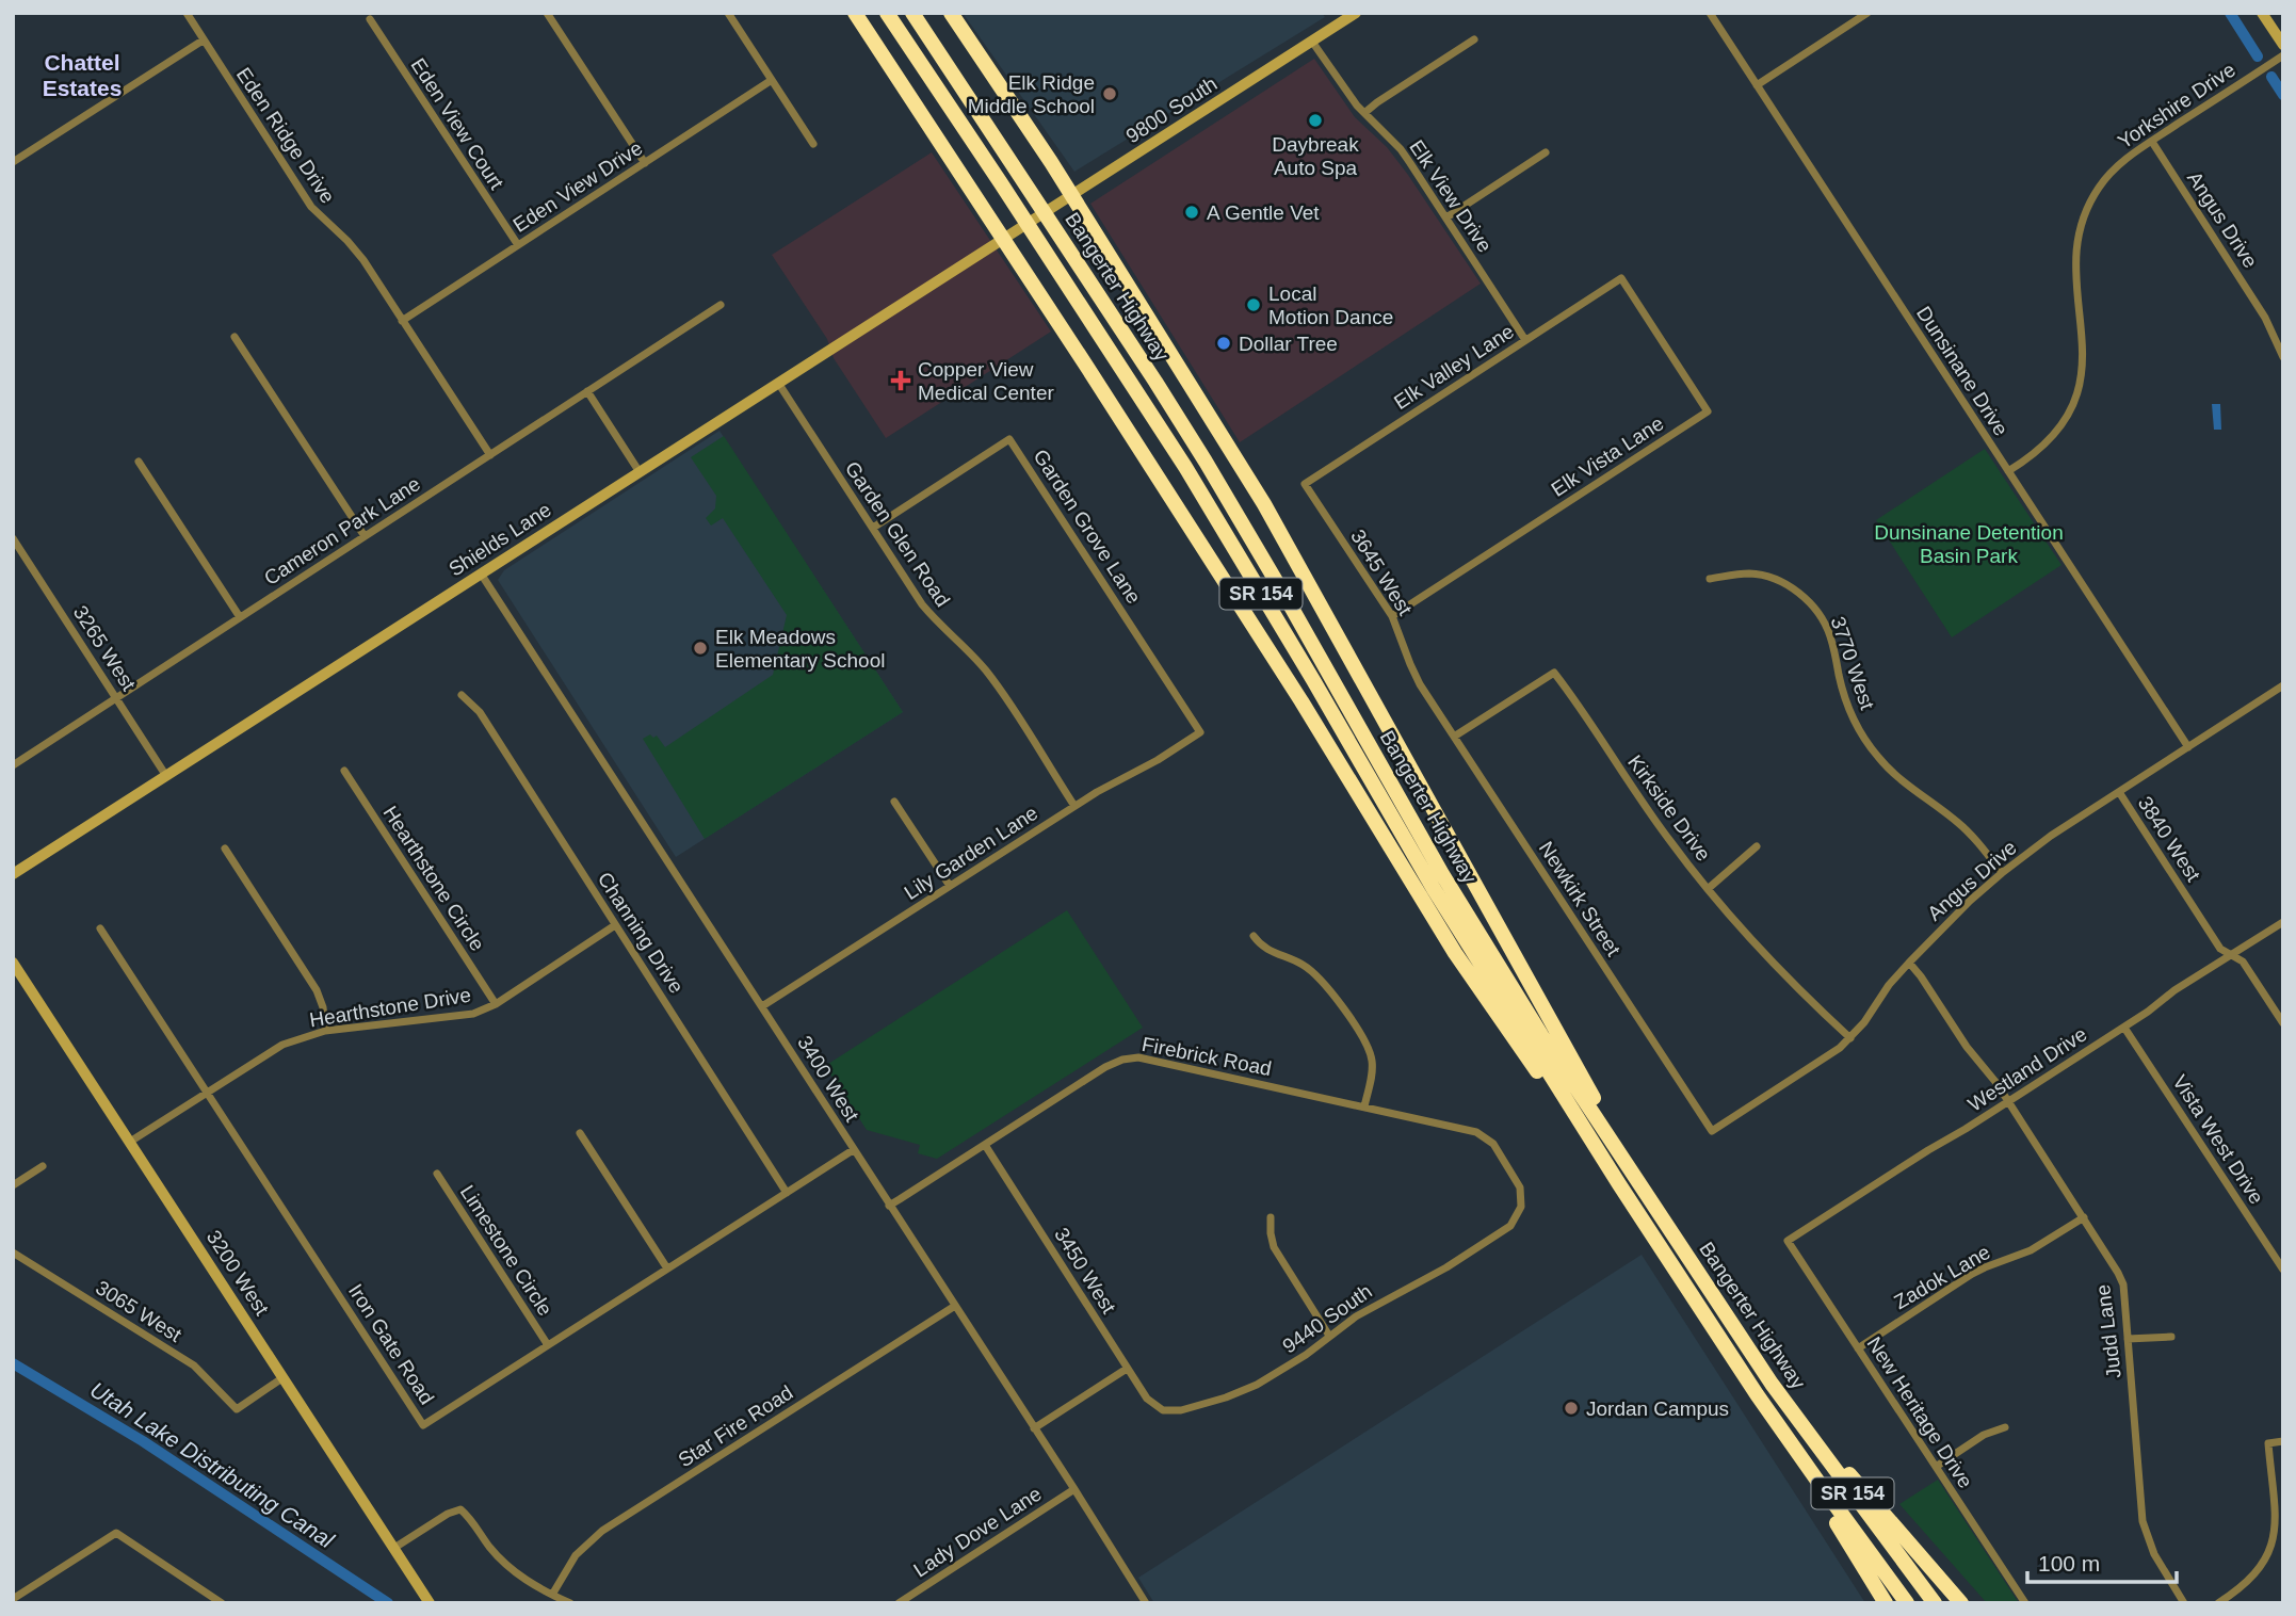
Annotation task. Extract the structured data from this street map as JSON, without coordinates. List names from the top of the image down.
{
  "streets": {
    "highway": ["Bangerter Highway", "SR 154"],
    "main road": ["9800 South", "Shields Lane", "3200 West"],
    "street": [
      "Yorkshire Drive",
      "Eden View Court",
      "Eden Ridge Drive",
      "Eden View Drive",
      "Elk View Drive",
      "Angus Drive",
      "Elk Valley Lane",
      "Dunsinane Drive",
      "Elk Vista Lane",
      "Garden Grove Lane",
      "Cameron Park Lane",
      "Garden Glen Road",
      "3645 West",
      "3265 West",
      "3770 West",
      "Kirkside Drive",
      "3840 West",
      "Lily Garden Lane",
      "Hearthstone Circle",
      "Newkirk Street",
      "Channing Drive",
      "Hearthstone Drive",
      "Firebrick Road",
      "Westland Drive",
      "3400 West",
      "Vista West Drive",
      "Limestone Circle",
      "3450 West",
      "Zadok Lane",
      "3065 West",
      "9440 South",
      "Judd Lane",
      "Iron Gate Road",
      "New Heritage Drive",
      "Star Fire Road",
      "Lady Dove Lane"
    ]
  },
  "crossings": [
    ["Yorkshire Drive", "Angus Drive"],
    ["Yorkshire Drive", "Dunsinane Drive"],
    ["9800 South", "Elk View Drive"],
    ["9800 South", "Shields Lane"],
    ["Eden View Court", "Eden View Drive"],
    ["Eden Ridge Drive", "Eden View Drive"],
    ["Eden Ridge Drive", "Cameron Park Lane"],
    ["Elk View Drive", "Elk Valley Lane"],
    ["Angus Drive", "Dunsinane Drive"],
    ["Angus Drive", "3770 West"],
    ["Angus Drive", "Kirkside Drive"],
    ["Angus Drive", "3840 West"],
    ["Angus Drive", "Newkirk Street"],
    ["Angus Drive", "Judd Lane"],
    ["Elk Valley Lane", "Elk Vista Lane"],
    ["Elk Valley Lane", "3645 West"],
    ["Elk Vista Lane", "3645 West"],
    ["Garden Grove Lane", "Garden Glen Road"],
    ["Garden Grove Lane", "Lily Garden Lane"],
    ["Cameron Park Lane", "3265 West"],
    ["Garden Glen Road", "Shields Lane"],
    ["Garden Glen Road", "Lily Garden Lane"],
    ["Shields Lane", "3265 West"],
    ["Shields Lane", "3400 West"],
    ["3645 West", "Newkirk Street"],
    ["Kirkside Drive", "Newkirk Street"],
    ["3840 West", "Westland Drive"],
    ["Lily Garden Lane", "3400 West"],
    ["Hearthstone Circle", "Hearthstone Drive"],
    ["Channing Drive", "Hearthstone Drive"],
    ["Channing Drive", "Iron Gate Road"],
    ["Hearthstone Drive", "3200 West"],
    ["Hearthstone Drive", "Iron Gate Road"],
    ["Firebrick Road", "3400 West"],
    ["Firebrick Road", "3450 West"],
    ["Firebrick Road", "9440 South"],
    ["Westland Drive", "Vista West Drive"],
    ["Westland Drive", "Judd Lane"],
    ["Westland Drive", "New Heritage Drive"],
    ["3400 West", "Iron Gate Road"],
    ["3400 West", "Star Fire Road"],
    ["3400 West", "Lady Dove Lane"],
    ["Limestone Circle", "Iron Gate Road"],
    ["3450 West", "9440 South"],
    ["3200 West", "3065 West"],
    ["Zadok Lane", "Judd Lane"],
    ["Zadok Lane", "New Heritage Drive"]
  ],
  "districts": ["Chattel Estates"],
  "water": ["Utah Lake Distributing Canal"],
  "parks": ["Dunsinane Detention Basin Park"],
  "places": {
    "other": [
      "Elk Ridge Middle School",
      "Daybreak Auto Spa",
      "A Gentle Vet",
      "Local Motion Dance",
      "Dollar Tree",
      "Elk Meadows Elementary School",
      "Jordan Campus"
    ],
    "health": ["Copper View Medical Center"]
  },
  "scale_bar": "100 m"
}
